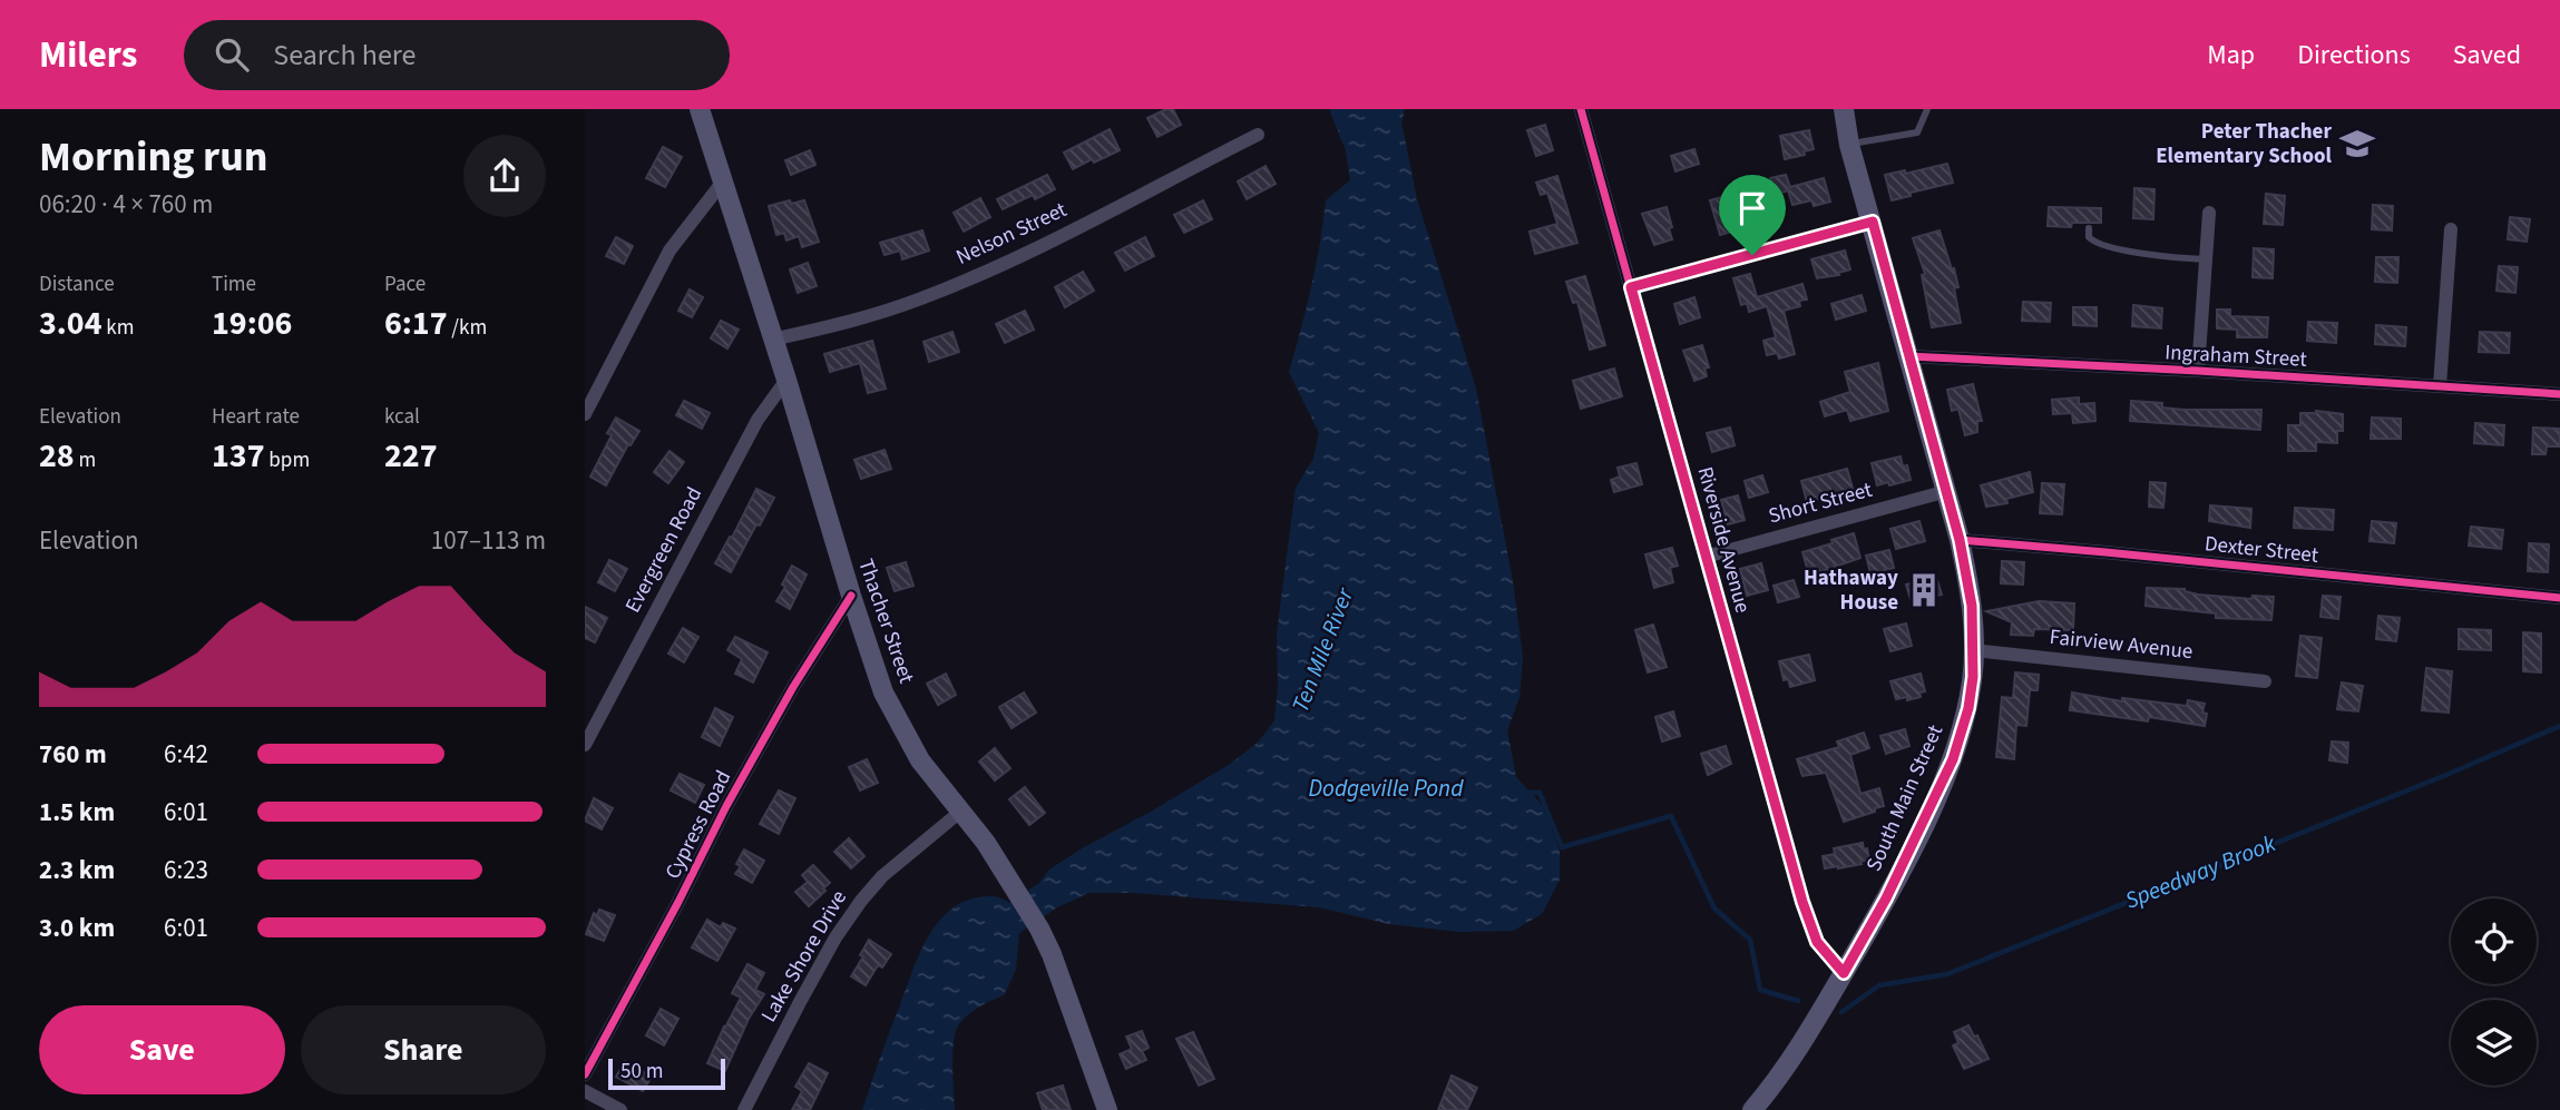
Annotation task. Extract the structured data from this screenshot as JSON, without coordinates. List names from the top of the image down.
{
  "streets": {
    "main road": ["Thacher Street", "South Main Street"],
    "street": [
      "Nelson Street",
      "Ingraham Street",
      "Short Street",
      "Riverside Avenue",
      "Evergreen Road",
      "Dexter Street",
      "Fairview Avenue",
      "Cypress Road",
      "Lake Shore Drive"
    ]
  },
  "crossings": [
    ["Nelson Street", "Thacher Street"],
    ["Ingraham Street", "South Main Street"],
    ["Short Street", "Riverside Avenue"],
    ["Short Street", "South Main Street"],
    ["Riverside Avenue", "South Main Street"],
    ["Evergreen Road", "Thacher Street"],
    ["Dexter Street", "South Main Street"],
    ["Thacher Street", "Cypress Road"],
    ["Thacher Street", "Lake Shore Drive"],
    ["Fairview Avenue", "South Main Street"]
  ],
  "water": ["Ten Mile River", "Dodgeville Pond", "Speedway Brook"],
  "places": {
    "school or university": ["Peter Thacher Elementary School"],
    "building": ["Hathaway House"]
  },
  "scale_bar": "50 m",
  "page": {
    "header": "Milers",
    "search": "Search here",
    "nav": ["Map", "Directions", "Saved"],
    "heading": ["Morning run", "06:20 · 4 × 760 m"],
    "stats": [
      ["Distance", "3.04 km"],
      ["Time", "19:06"],
      ["Pace", "6:17 /km"],
      ["Elevation", "28 m"],
      ["Heart rate", "137 bpm"],
      ["kcal", "227"]
    ],
    "chart": ["Elevation", "107–113 m"],
    "list": [
      {
        "name": "760 m",
        "note": "6:42"
      },
      {
        "name": "1.5 km",
        "note": "6:01"
      },
      {
        "name": "2.3 km",
        "note": "6:23"
      },
      {
        "name": "3.0 km",
        "note": "6:01"
      }
    ],
    "buttons": ["Save", "Share"],
    "scale": "50 m"
  }
}
